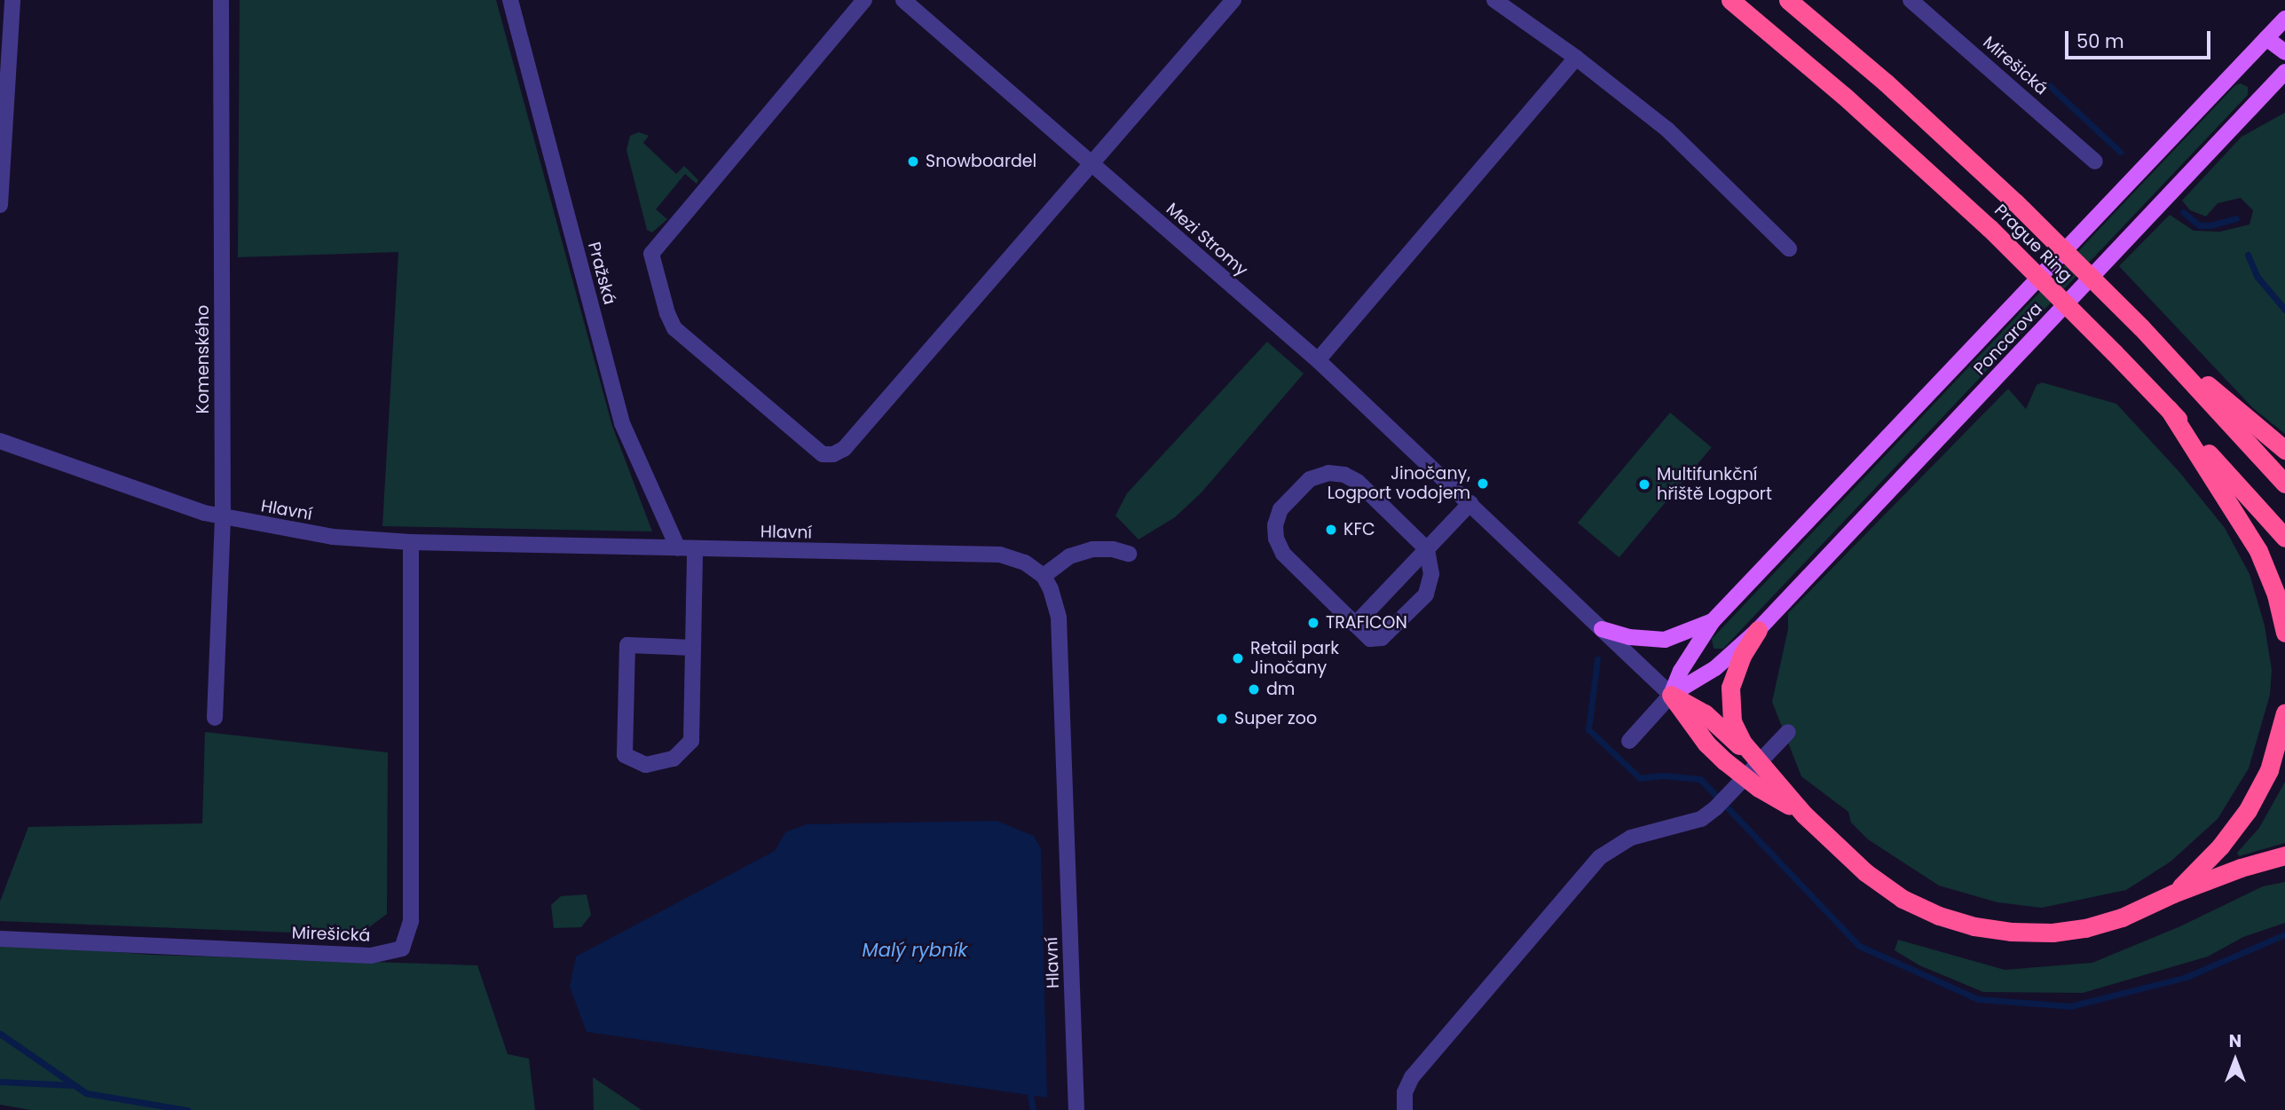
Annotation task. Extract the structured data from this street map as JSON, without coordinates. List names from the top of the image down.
{
  "streets": {
    "highway": ["Prague Ring"],
    "main road": ["Poncarova"],
    "street": [
      "Mirešická",
      "Mezi Stromy",
      "Pražská",
      "Komenského",
      "Hlavní"
    ]
  },
  "crossings": [
    ["Mirešická", "Hlavní"],
    ["Mezi Stromy", "Poncarova"],
    ["Pražská", "Hlavní"],
    ["Komenského", "Hlavní"]
  ],
  "water": ["Malý rybník"],
  "places": [
    "Snowboardel",
    "Jinočany, Logport vodojem",
    "Multifunkční hřiště Logport",
    "KFC",
    "TRAFICON",
    "Retail park Jinočany",
    "dm",
    "Super zoo"
  ],
  "scale_bar": "50 m",
  "north": "top"
}
